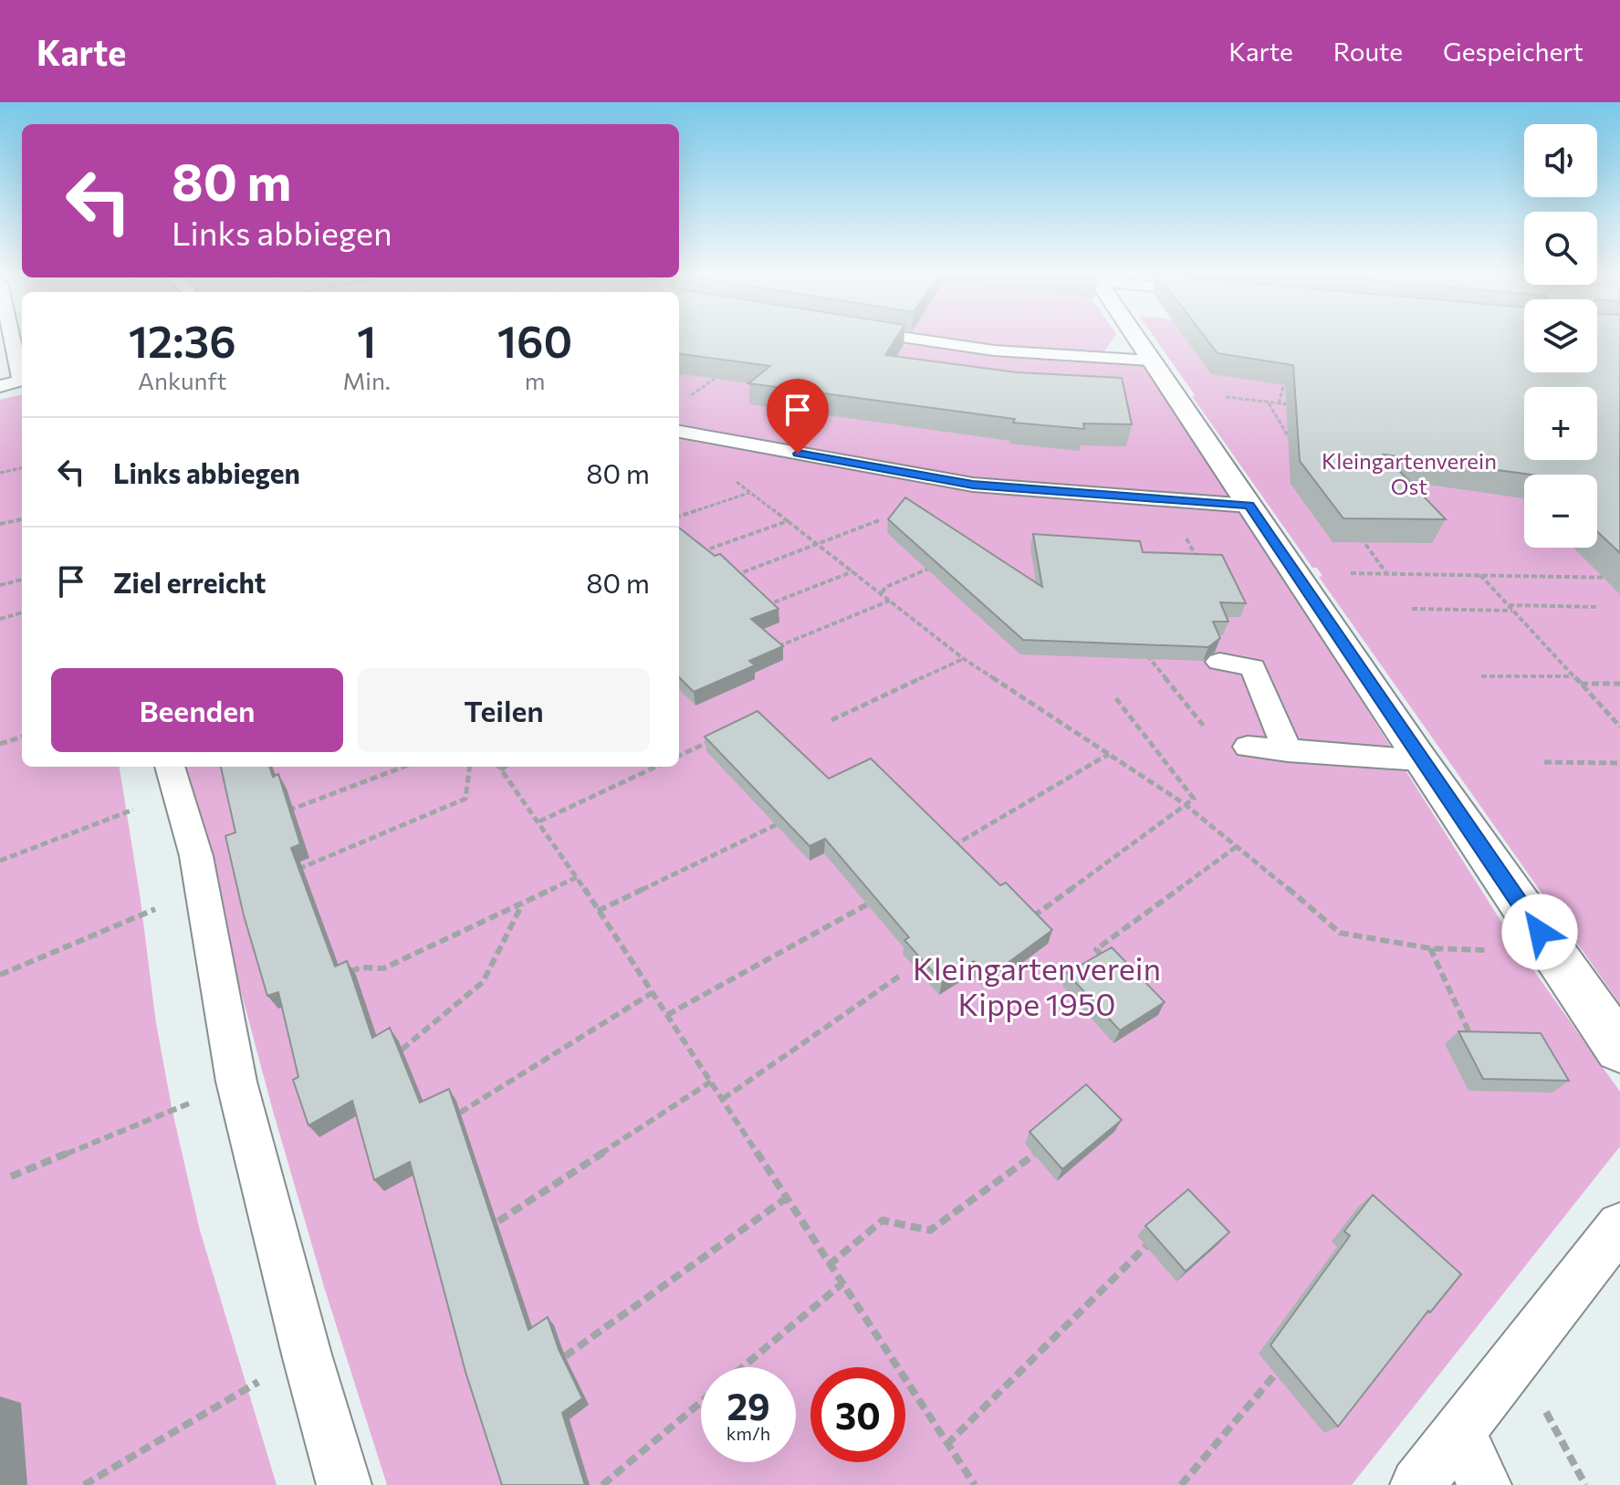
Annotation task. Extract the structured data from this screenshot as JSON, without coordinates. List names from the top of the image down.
{
  "parks": ["Kleingartenverein Ost", "Kleingartenverein Kippe 1950"],
  "page": {
    "header": "Karte",
    "nav": ["Karte", "Route", "Gespeichert"],
    "map_buttons": ["+", "−"],
    "turn": ["80 m", "Links abbiegen"],
    "eta": [
      "12:36",
      "Ankunft",
      "1",
      "Min.",
      "160",
      "m"
    ],
    "list": [
      {
        "name": "Links abbiegen",
        "value": "80 m"
      },
      {
        "name": "Ziel erreicht",
        "value": "80 m"
      }
    ],
    "buttons": ["Beenden", "Teilen"],
    "speed": "29 km/h",
    "limit": "30"
  }
}
